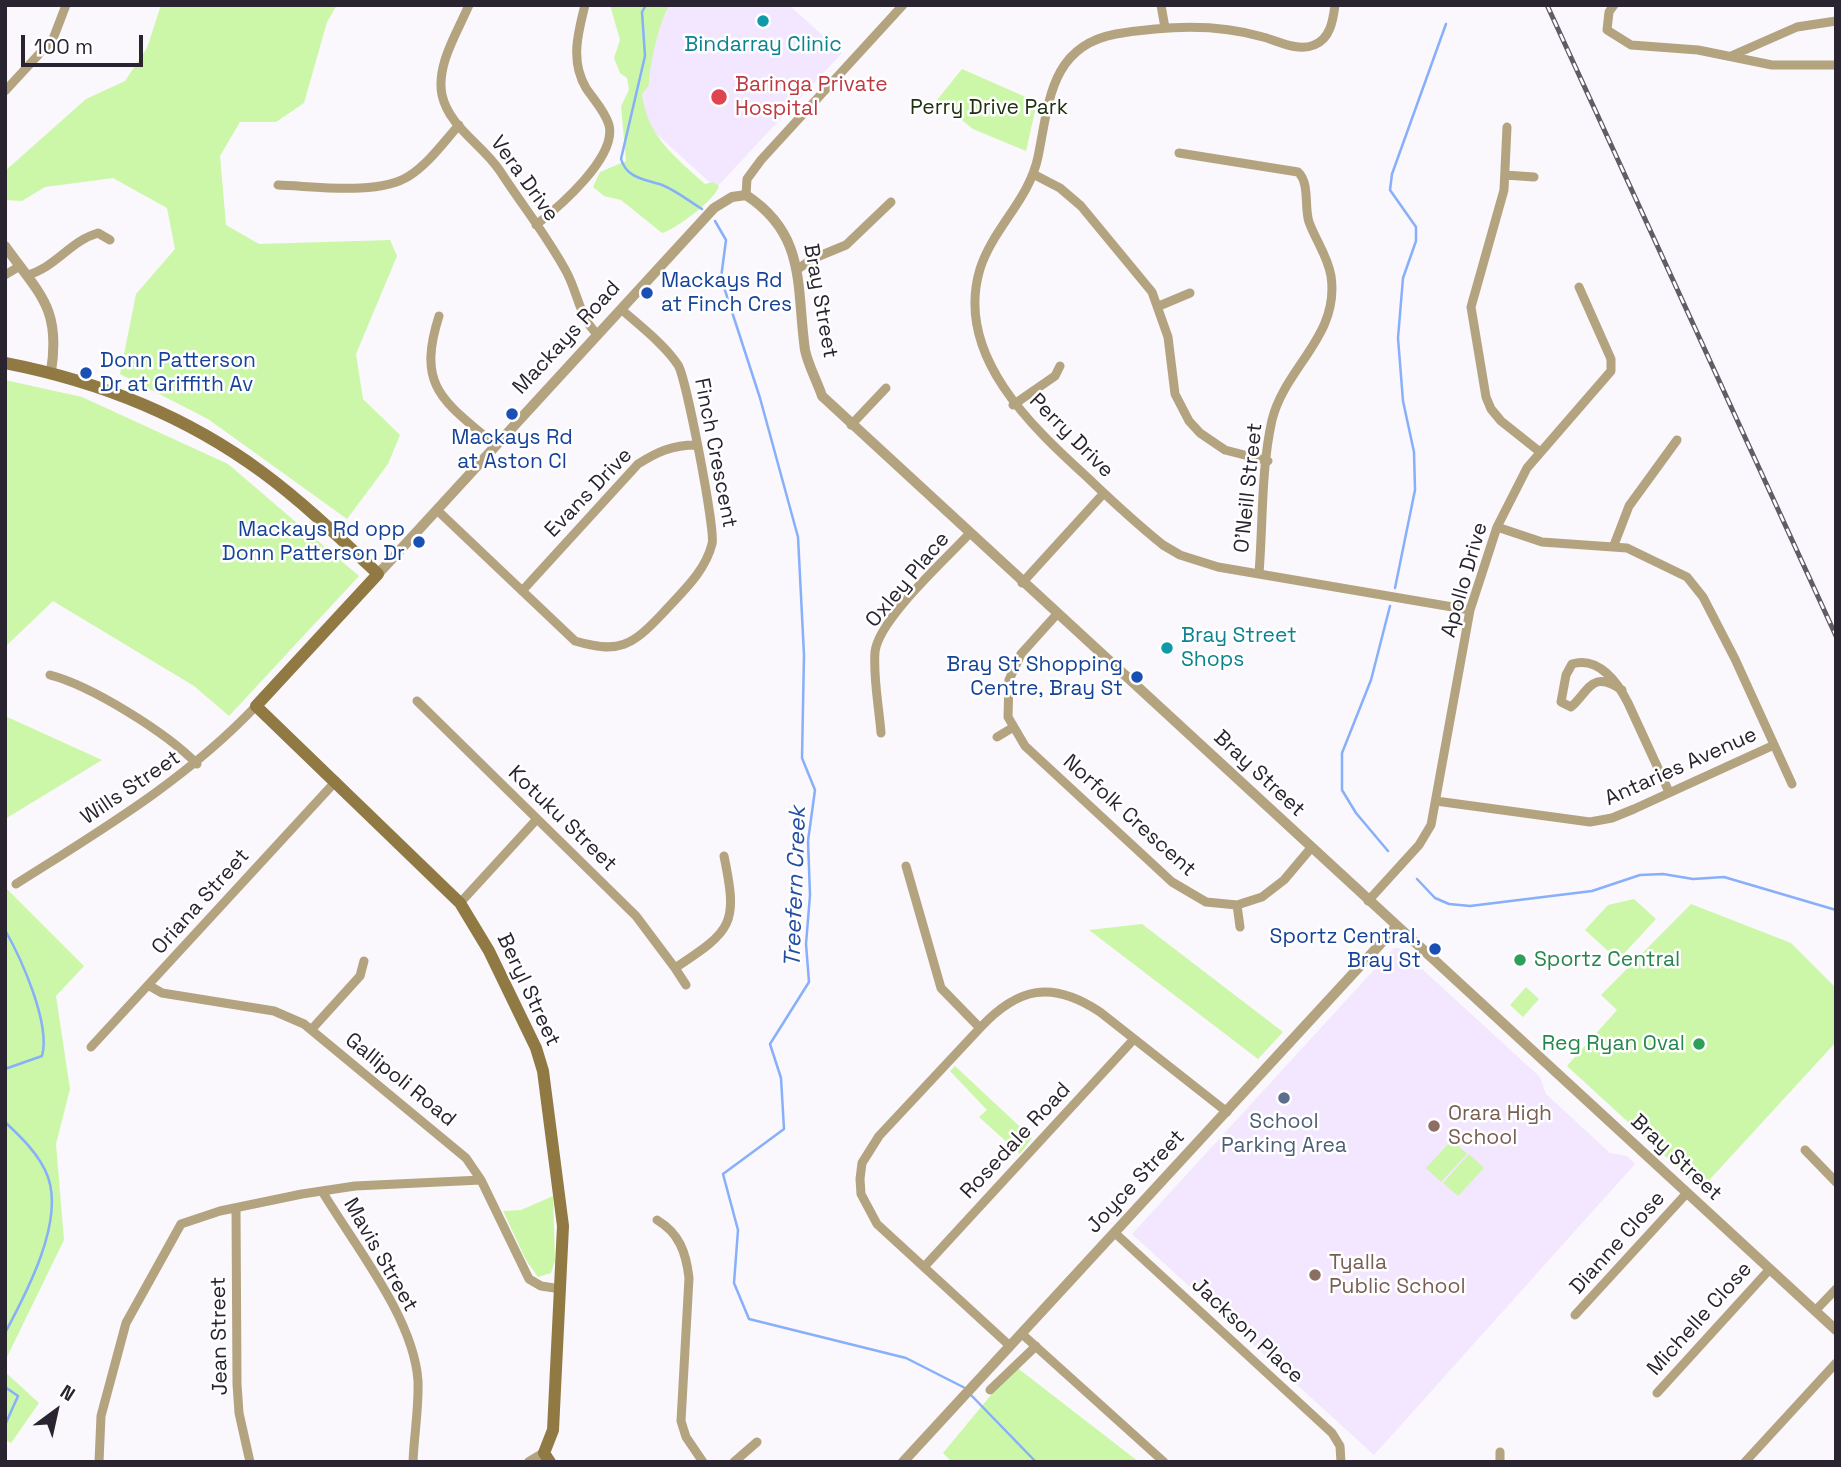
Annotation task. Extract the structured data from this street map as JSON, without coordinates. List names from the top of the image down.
{
  "streets": {
    "main road": ["Mackays Road", "Beryl Street"],
    "street": [
      "Vera Drive",
      "Bray Street",
      "Perry Drive",
      "Finch Crescent",
      "O'Neill Street",
      "Evans Drive",
      "Oxley Place",
      "Apollo Drive",
      "Antaries Avenue",
      "Wills Street",
      "Norfolk Crescent",
      "Kotuku Street",
      "Oriana Street",
      "Gallipoli Road",
      "Rosedale Road",
      "Joyce Street",
      "Dianne Close",
      "Mavis Street",
      "Michelle Close",
      "Jackson Place",
      "Jean Street"
    ]
  },
  "crossings": [
    ["Vera Drive", "Mackays Road"],
    ["Bray Street", "Mackays Road"],
    ["Bray Street", "Oxley Place"],
    ["Bray Street", "Apollo Drive"],
    ["Bray Street", "Joyce Street"],
    ["Bray Street", "Dianne Close"],
    ["Bray Street", "Michelle Close"],
    ["Mackays Road", "Finch Crescent"],
    ["Mackays Road", "Wills Street"],
    ["Mackays Road", "Beryl Street"],
    ["Perry Drive", "O'Neill Street"],
    ["Perry Drive", "Apollo Drive"],
    ["Finch Crescent", "Evans Drive"],
    ["Apollo Drive", "Antaries Avenue"],
    ["Wills Street", "Beryl Street"],
    ["Oriana Street", "Beryl Street"],
    ["Oriana Street", "Gallipoli Road"],
    ["Beryl Street", "Gallipoli Road"],
    ["Joyce Street", "Jackson Place"]
  ],
  "water": ["Treefern Creek"],
  "parks": ["Perry Drive Park"],
  "places": [
    "Bindarray Clinic",
    "Baringa Private Hospital",
    "Mackays Rd at Finch Cres",
    "Donn Patterson Dr at Griffith Av",
    "Mackays Rd at Aston Cl",
    "Mackays Rd opp Donn Patterson Dr",
    "Bray Street Shops",
    "Bray St Shopping Centre, Bray St",
    "Sportz Central, Bray St",
    "Sportz Central",
    "Reg Ryan Oval",
    "School Parking Area",
    "Orara High School",
    "Tyalla Public School"
  ],
  "scale_bar": "100 m",
  "north": "top right"
}
